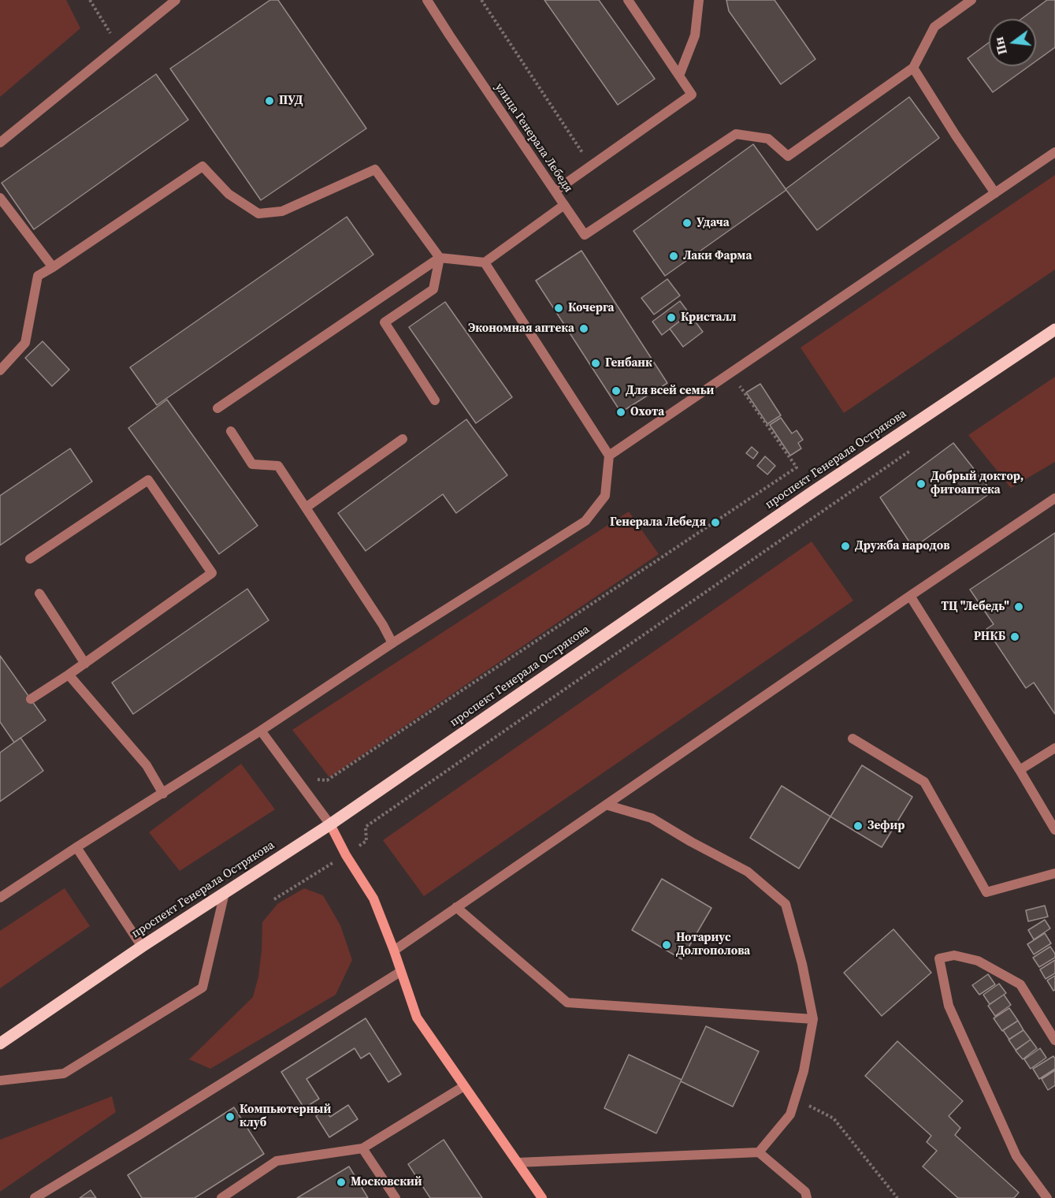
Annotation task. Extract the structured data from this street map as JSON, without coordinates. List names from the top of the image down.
{
  "streets": {
    "main road": ["проспект Генерала Острякова"],
    "street": ["улица Генерала Лебедя"]
  },
  "places": [
    "ПУД",
    "Удача",
    "Лаки Фарма",
    "Кочерга",
    "Кристалл",
    "Экономная аптека",
    "Генбанк",
    "Для всей семьи",
    "Охота",
    "Добрый доктор, фитоаптека",
    "Генерала Лебедя",
    "Дружба народов",
    "ТЦ \"Лебедь\"",
    "РНКБ",
    "Зефир",
    "Нотариус Долгополова",
    "Компьютерный клуб",
    "Московский"
  ],
  "north": "left"
}
